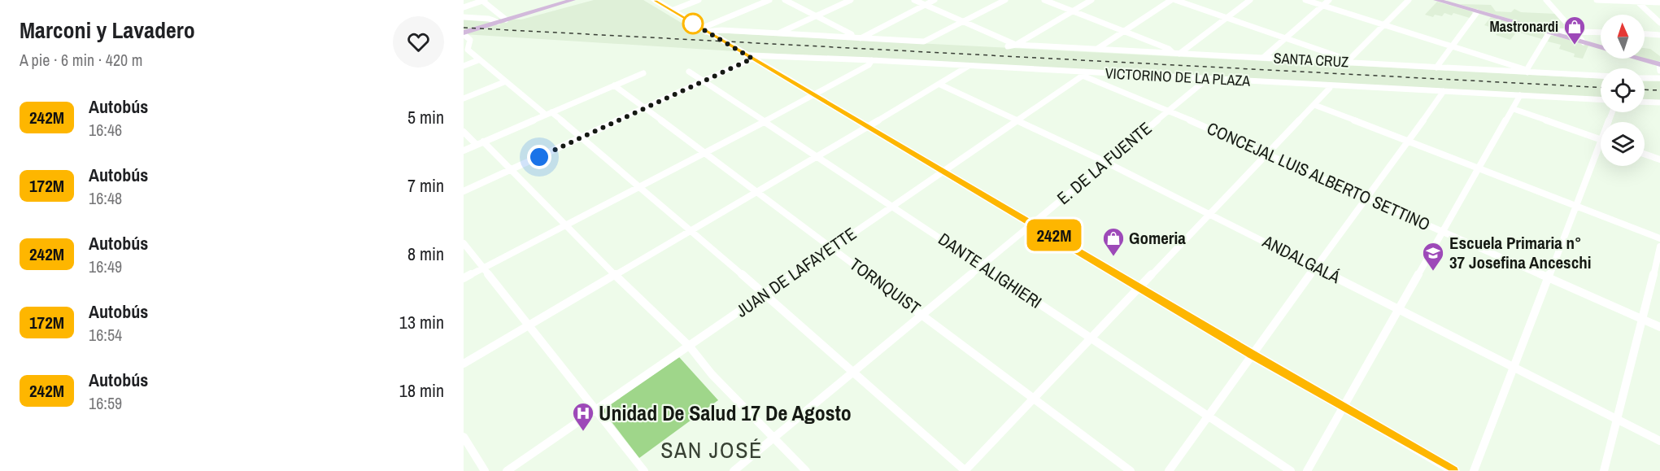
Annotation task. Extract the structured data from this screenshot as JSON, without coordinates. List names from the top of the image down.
{
  "streets": {
    "street": [
      "SANTA CRUZ",
      "VICTORINO DE LA PLAZA",
      "E. DE LA FUENTE",
      "CONCEJAL LUIS ALBERTO SETTINO",
      "ANDALGALÁ",
      "DANTE ALIGHIERI",
      "JUAN DE LAFAYETTE",
      "TORNQUIST"
    ]
  },
  "crossings": [
    ["VICTORINO DE LA PLAZA", "E. DE LA FUENTE"],
    ["VICTORINO DE LA PLAZA", "CONCEJAL LUIS ALBERTO SETTINO"],
    ["VICTORINO DE LA PLAZA", "JUAN DE LAFAYETTE"],
    ["E. DE LA FUENTE", "CONCEJAL LUIS ALBERTO SETTINO"],
    ["E. DE LA FUENTE", "ANDALGALÁ"],
    ["E. DE LA FUENTE", "DANTE ALIGHIERI"],
    ["E. DE LA FUENTE", "TORNQUIST"],
    ["CONCEJAL LUIS ALBERTO SETTINO", "JUAN DE LAFAYETTE"],
    ["ANDALGALÁ", "JUAN DE LAFAYETTE"],
    ["DANTE ALIGHIERI", "JUAN DE LAFAYETTE"],
    ["JUAN DE LAFAYETTE", "TORNQUIST"]
  ],
  "districts": ["SAN JOSÉ"],
  "places": {
    "shop": ["Mastronardi", "Gomeria"],
    "school or university": ["Escuela Primaria n° 37 Josefina Anceschi"],
    "hospital": ["Unidad De Salud 17 De Agosto"]
  },
  "lines": ["bus line 242M"],
  "north": "top",
  "page": {
    "heading": ["Marconi y Lavadero", "A pie · 6 min · 420 m"],
    "on_map": "242M",
    "list": [
      {
        "mark": "242M",
        "name": "Autobús",
        "note": "16:46",
        "value": "5 min"
      },
      {
        "mark": "172M",
        "name": "Autobús",
        "note": "16:48",
        "value": "7 min"
      },
      {
        "mark": "242M",
        "name": "Autobús",
        "note": "16:49",
        "value": "8 min"
      },
      {
        "mark": "172M",
        "name": "Autobús",
        "note": "16:54",
        "value": "13 min"
      },
      {
        "mark": "242M",
        "name": "Autobús",
        "note": "16:59",
        "value": "18 min"
      }
    ]
  }
}
